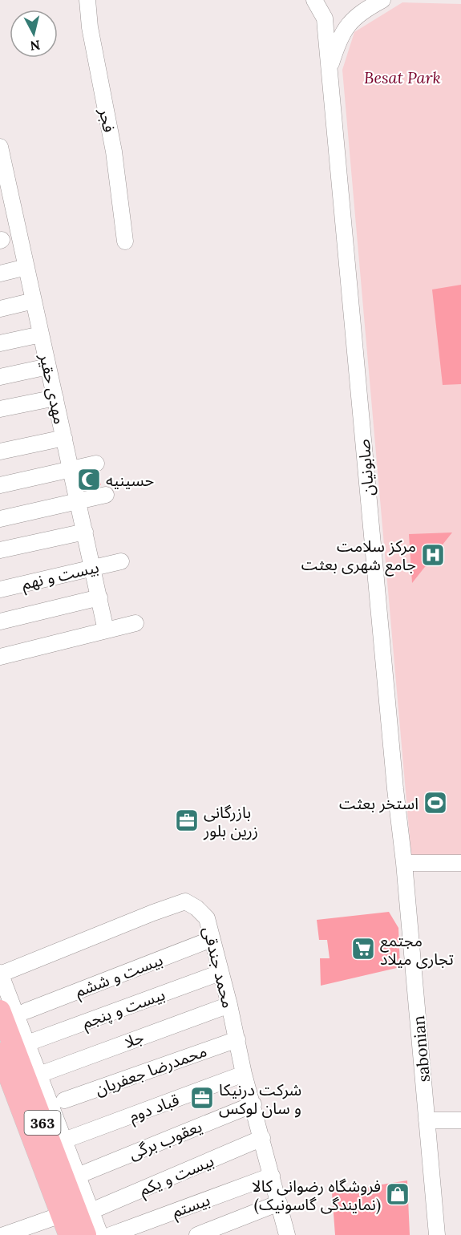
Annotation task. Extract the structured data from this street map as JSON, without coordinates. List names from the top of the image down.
{
  "streets": {
    "main road": ["363"],
    "street": [
      "فجر",
      "مهدی حقیر",
      "صابونیان",
      "بیست و نهم",
      "محمد جندقی",
      "بیست و ششم",
      "بیست و پنجم",
      "جلا",
      "sabonian",
      "محمدرضا جعفریان",
      "قباد دوم",
      "یعقوب برگی",
      "بیست و یکم",
      "بیستم"
    ]
  },
  "crossings": [
    ["مهدی حقیر", "بیست و نهم"],
    ["صابونیان", "sabonian"],
    ["محمد جندقی", "بیست و ششم"],
    ["محمد جندقی", "بیست و پنجم"],
    ["محمد جندقی", "جلا"],
    ["محمد جندقی", "محمدرضا جعفریان"],
    ["محمد جندقی", "قباد دوم"],
    ["محمد جندقی", "یعقوب برگی"],
    ["محمد جندقی", "بیست و یکم"],
    ["محمد جندقی", "بیستم"]
  ],
  "parks": ["Besat Park"],
  "places": {
    "mosque": ["حسینیه"],
    "hospital": ["مرکز سلامت جامع شهری بعثت"],
    "sports": ["استخر بعثت"],
    "office": ["بازرگانی زرین بلور", "شرکت درنیکا و سان لوکس"],
    "supermarket": ["مجتمع تجاری میلاد"],
    "shop": ["فروشگاه رضوانی کالا (نمایندگی گاسونیک)"]
  },
  "north": "bottom"
}
